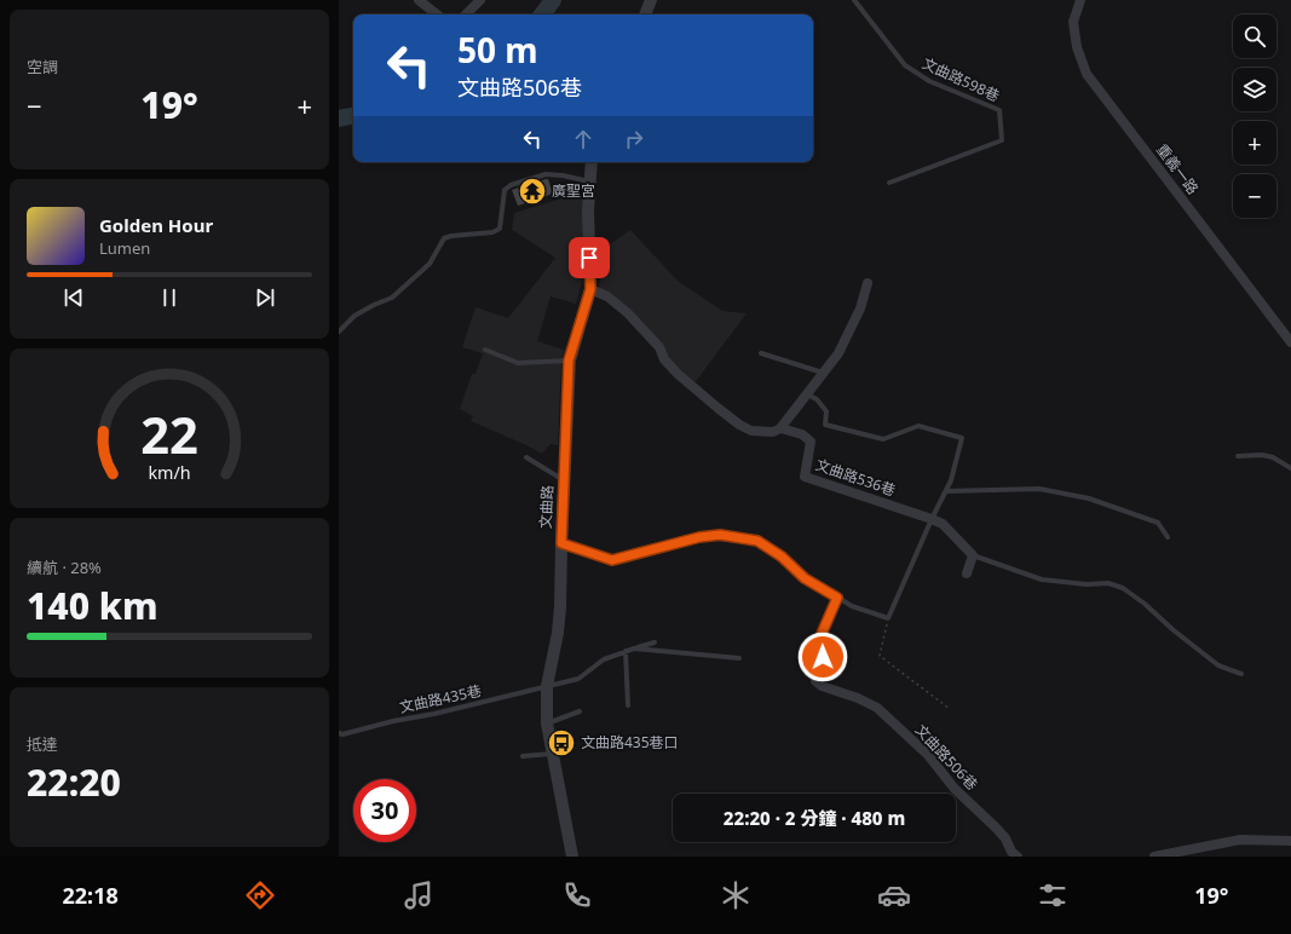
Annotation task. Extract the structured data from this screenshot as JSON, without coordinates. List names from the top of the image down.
{
  "streets": {
    "street": [
      "重義一路",
      "文曲路536巷",
      "文曲路",
      "文曲路506巷"
    ],
    "lane": ["文曲路598巷", "文曲路435巷"]
  },
  "crossings": [
    ["文曲路536巷", "文曲路"],
    ["文曲路", "文曲路435巷"]
  ],
  "places": {
    "temple": ["廣聖宮"],
    "bus stop": ["文曲路435巷口"]
  },
  "page": {
    "tile": [
      "空調",
      ["續航 · 28%", "140 km"],
      ["抵達", "22:20"]
    ],
    "map_buttons": ["+", "−"],
    "turn": ["50 m", "文曲路506巷"],
    "heat": ["−", "19°", "+"],
    "song": ["Golden Hour", "Lumen"],
    "limit": "30",
    "trip": "22:20 · 2 分鐘 · 480 m",
    "tabs": ["22:18", "19°"],
    "gauge": ["22", "km/h"]
  }
}
